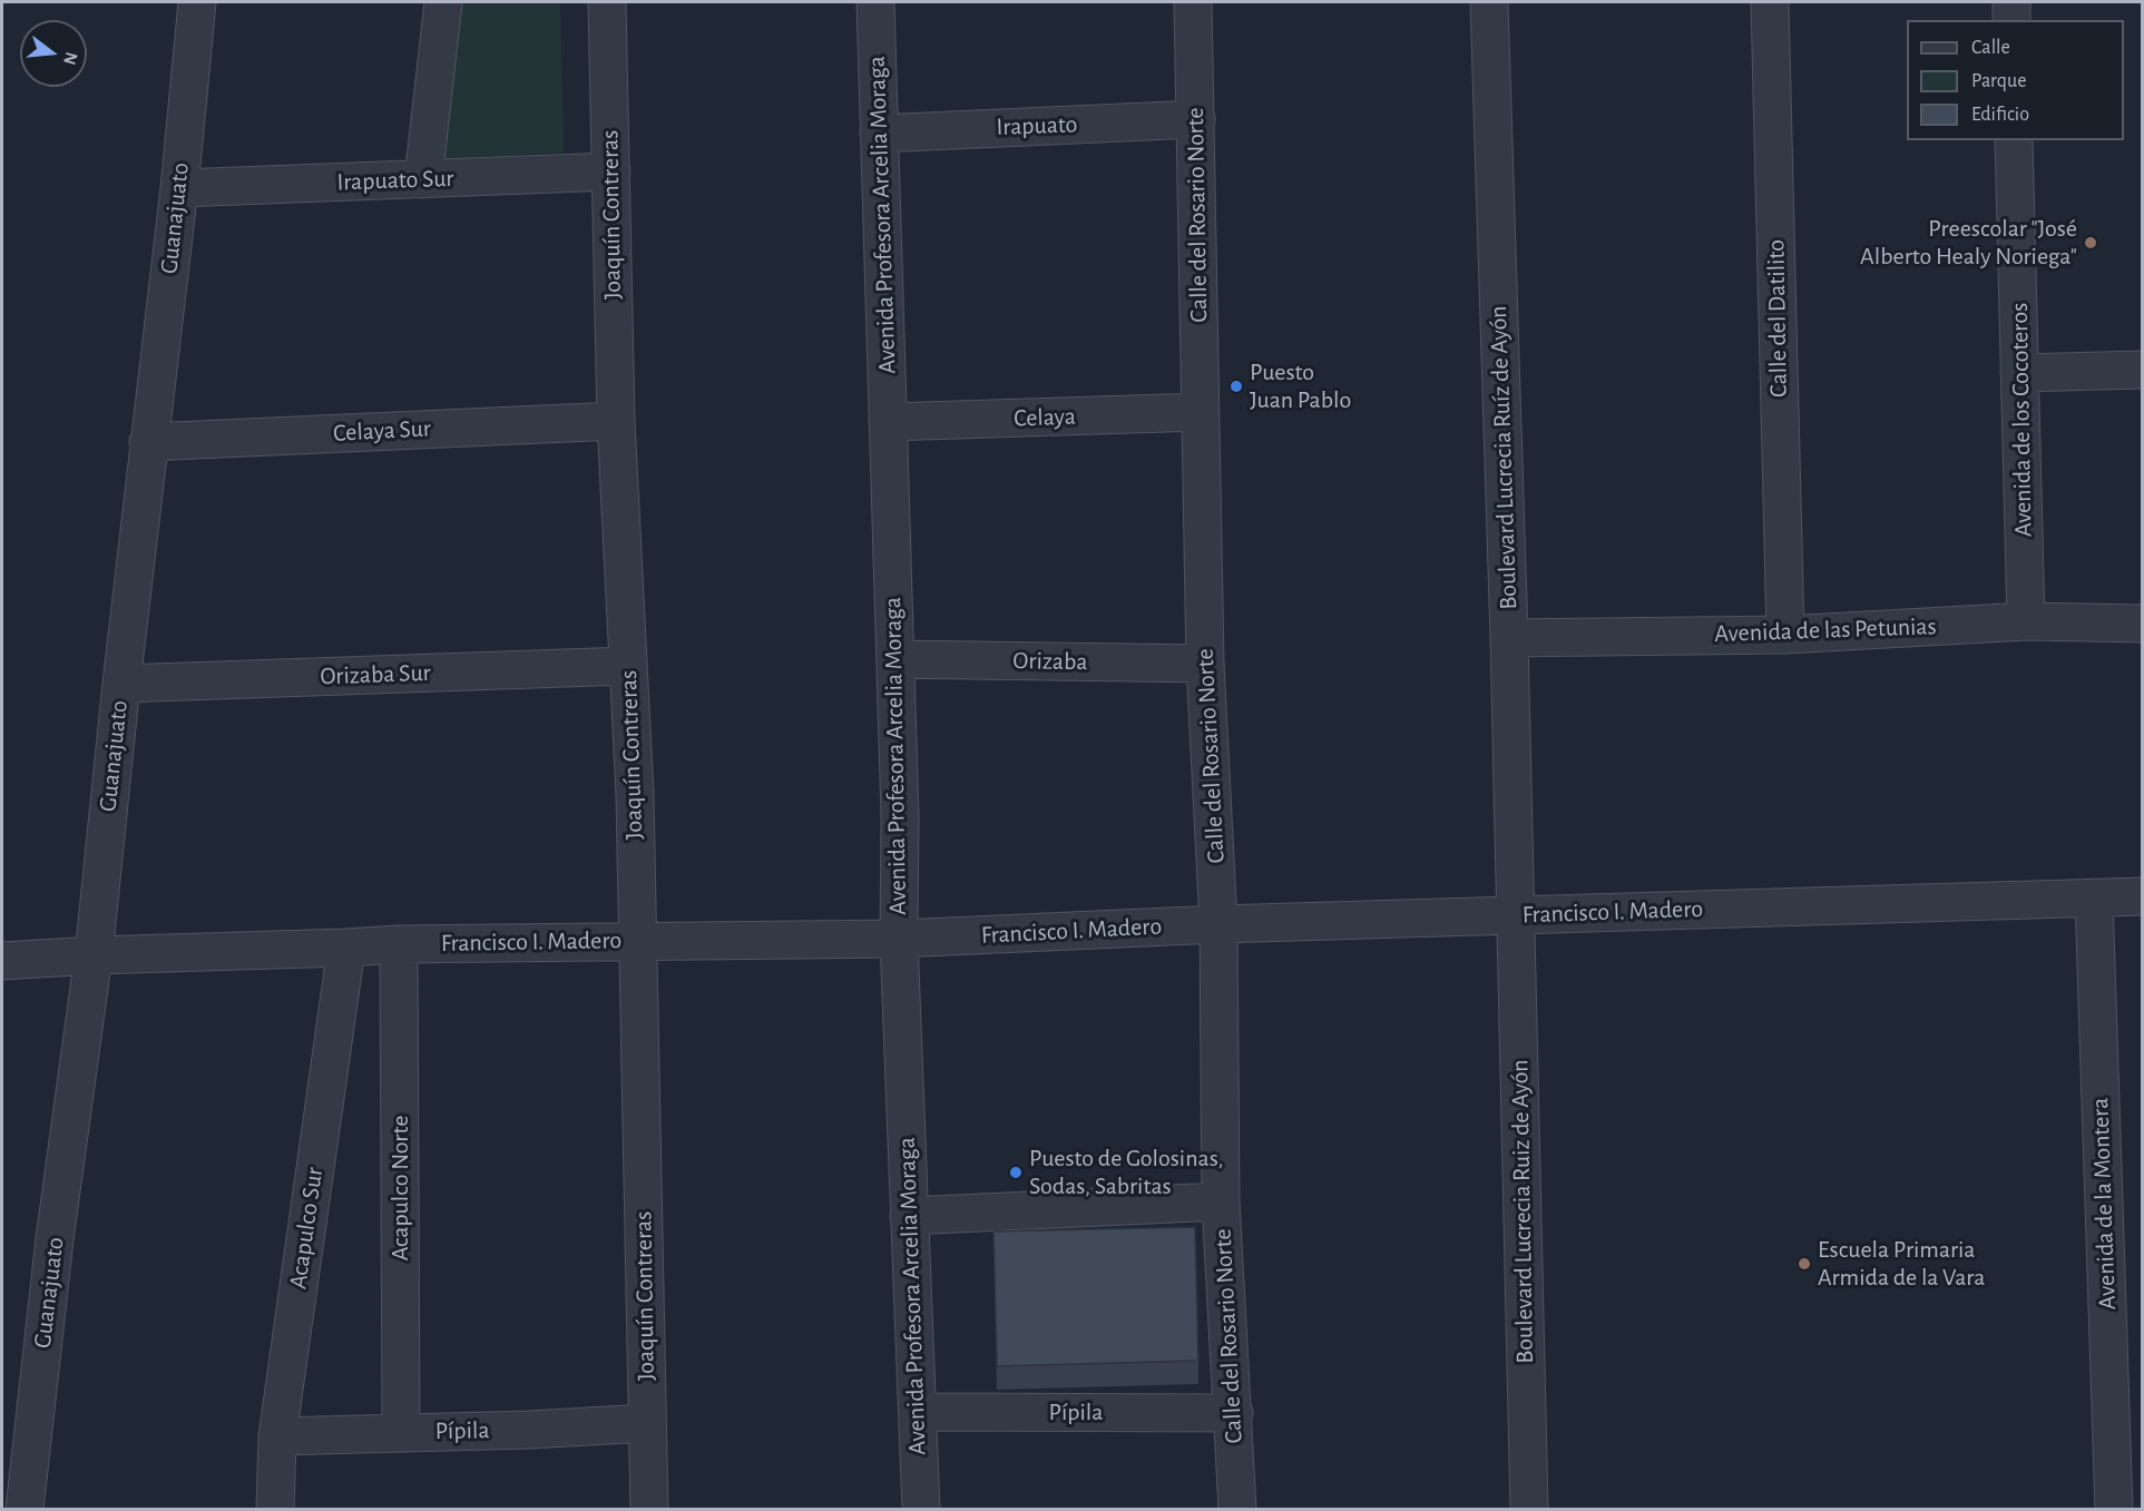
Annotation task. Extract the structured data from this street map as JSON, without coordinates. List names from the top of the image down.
{
  "streets": {
    "street": [
      "Irapuato",
      "Irapuato Sur",
      "Joaquín Contreras",
      "Avenida Profesora Arcelia Moraga",
      "Calle del Rosario Norte",
      "Guanajuato",
      "Calle del Datilito",
      "Celaya",
      "Avenida de los Cocoteros",
      "Celaya Sur",
      "Boulevard Lucrecia Ruíz de Ayón",
      "Avenida de las Petunias",
      "Orizaba",
      "Orizaba Sur",
      "Francisco I. Madero",
      "Acapulco Norte",
      "Avenida de la Montera",
      "Boulevard Lucrecia Ruiz de Ayón",
      "Acapulco Sur",
      "Pípila"
    ]
  },
  "crossings": [
    ["Irapuato", "Avenida Profesora Arcelia Moraga"],
    ["Irapuato", "Calle del Rosario Norte"],
    ["Irapuato Sur", "Joaquín Contreras"],
    ["Irapuato Sur", "Guanajuato"],
    ["Joaquín Contreras", "Celaya Sur"],
    ["Joaquín Contreras", "Orizaba Sur"],
    ["Joaquín Contreras", "Francisco I. Madero"],
    ["Joaquín Contreras", "Pípila"],
    ["Avenida Profesora Arcelia Moraga", "Celaya"],
    ["Avenida Profesora Arcelia Moraga", "Orizaba"],
    ["Avenida Profesora Arcelia Moraga", "Francisco I. Madero"],
    ["Avenida Profesora Arcelia Moraga", "Pípila"],
    ["Calle del Rosario Norte", "Celaya"],
    ["Calle del Rosario Norte", "Orizaba"],
    ["Calle del Rosario Norte", "Francisco I. Madero"],
    ["Calle del Rosario Norte", "Pípila"],
    ["Guanajuato", "Celaya Sur"],
    ["Guanajuato", "Orizaba Sur"],
    ["Guanajuato", "Francisco I. Madero"],
    ["Calle del Datilito", "Avenida de las Petunias"],
    ["Avenida de los Cocoteros", "Avenida de las Petunias"],
    ["Boulevard Lucrecia Ruíz de Ayón", "Avenida de las Petunias"],
    ["Boulevard Lucrecia Ruíz de Ayón", "Francisco I. Madero"],
    ["Boulevard Lucrecia Ruíz de Ayón", "Boulevard Lucrecia Ruiz de Ayón"],
    ["Francisco I. Madero", "Acapulco Norte"],
    ["Francisco I. Madero", "Avenida de la Montera"],
    ["Francisco I. Madero", "Boulevard Lucrecia Ruiz de Ayón"],
    ["Francisco I. Madero", "Acapulco Sur"],
    ["Acapulco Norte", "Pípila"],
    ["Acapulco Sur", "Pípila"]
  ],
  "places": [
    "Preescolar \"José Alberto Healy Noriega\"",
    "Puesto Juan Pablo",
    "Puesto de Golosinas, Sodas, Sabritas",
    "Escuela Primaria Armida de la Vara"
  ],
  "legend": ["Calle", "Parque", "Edificio"],
  "north": "right"
}
